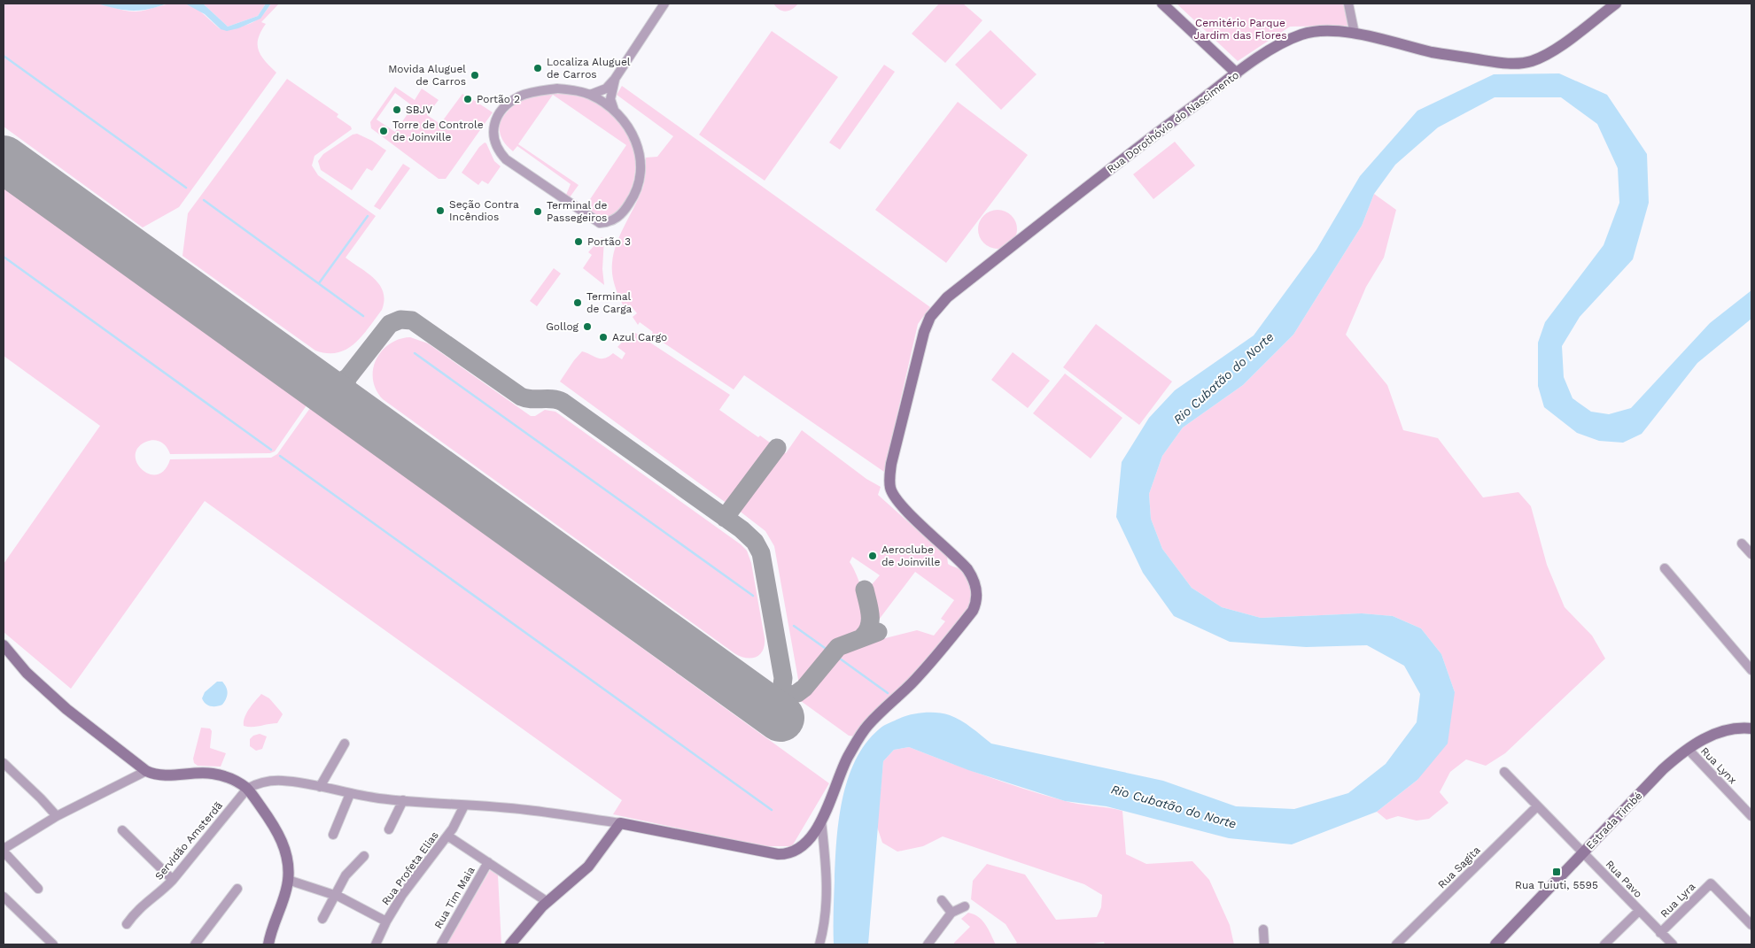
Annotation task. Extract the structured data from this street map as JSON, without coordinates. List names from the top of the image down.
{
  "streets": {
    "street": [
      "Rua Dorothóvio do Nascimento",
      "Rua Lynx",
      "Estrada Timbé",
      "Servidão Amsterdã",
      "Rua Sagita",
      "Rua Profeta Elias",
      "Rua Pavo",
      "Rua Tim Maia",
      "Rua Lyra"
    ]
  },
  "crossings": [
    ["Rua Lynx", "Estrada Timbé"],
    ["Estrada Timbé", "Rua Pavo"],
    ["Rua Sagita", "Rua Pavo"],
    ["Rua Pavo", "Rua Lyra"]
  ],
  "water": ["Rio Cubatão do Norte"],
  "parks": ["Cemitério Parque Jardim das Flores"],
  "places": {
    "other": [
      "Localiza Aluguel de Carros",
      "Movida Aluguel de Carros",
      "Portão 2",
      "SBJV",
      "Torre de Controle de Joinville",
      "Seção Contra Incêndios",
      "Terminal de Passegeiros",
      "Portão 3",
      "Terminal de Carga",
      "Gollog",
      "Azul Cargo",
      "Aeroclube de Joinville"
    ],
    "transit": ["Rua Tuiuti, 5595"]
  }
}
